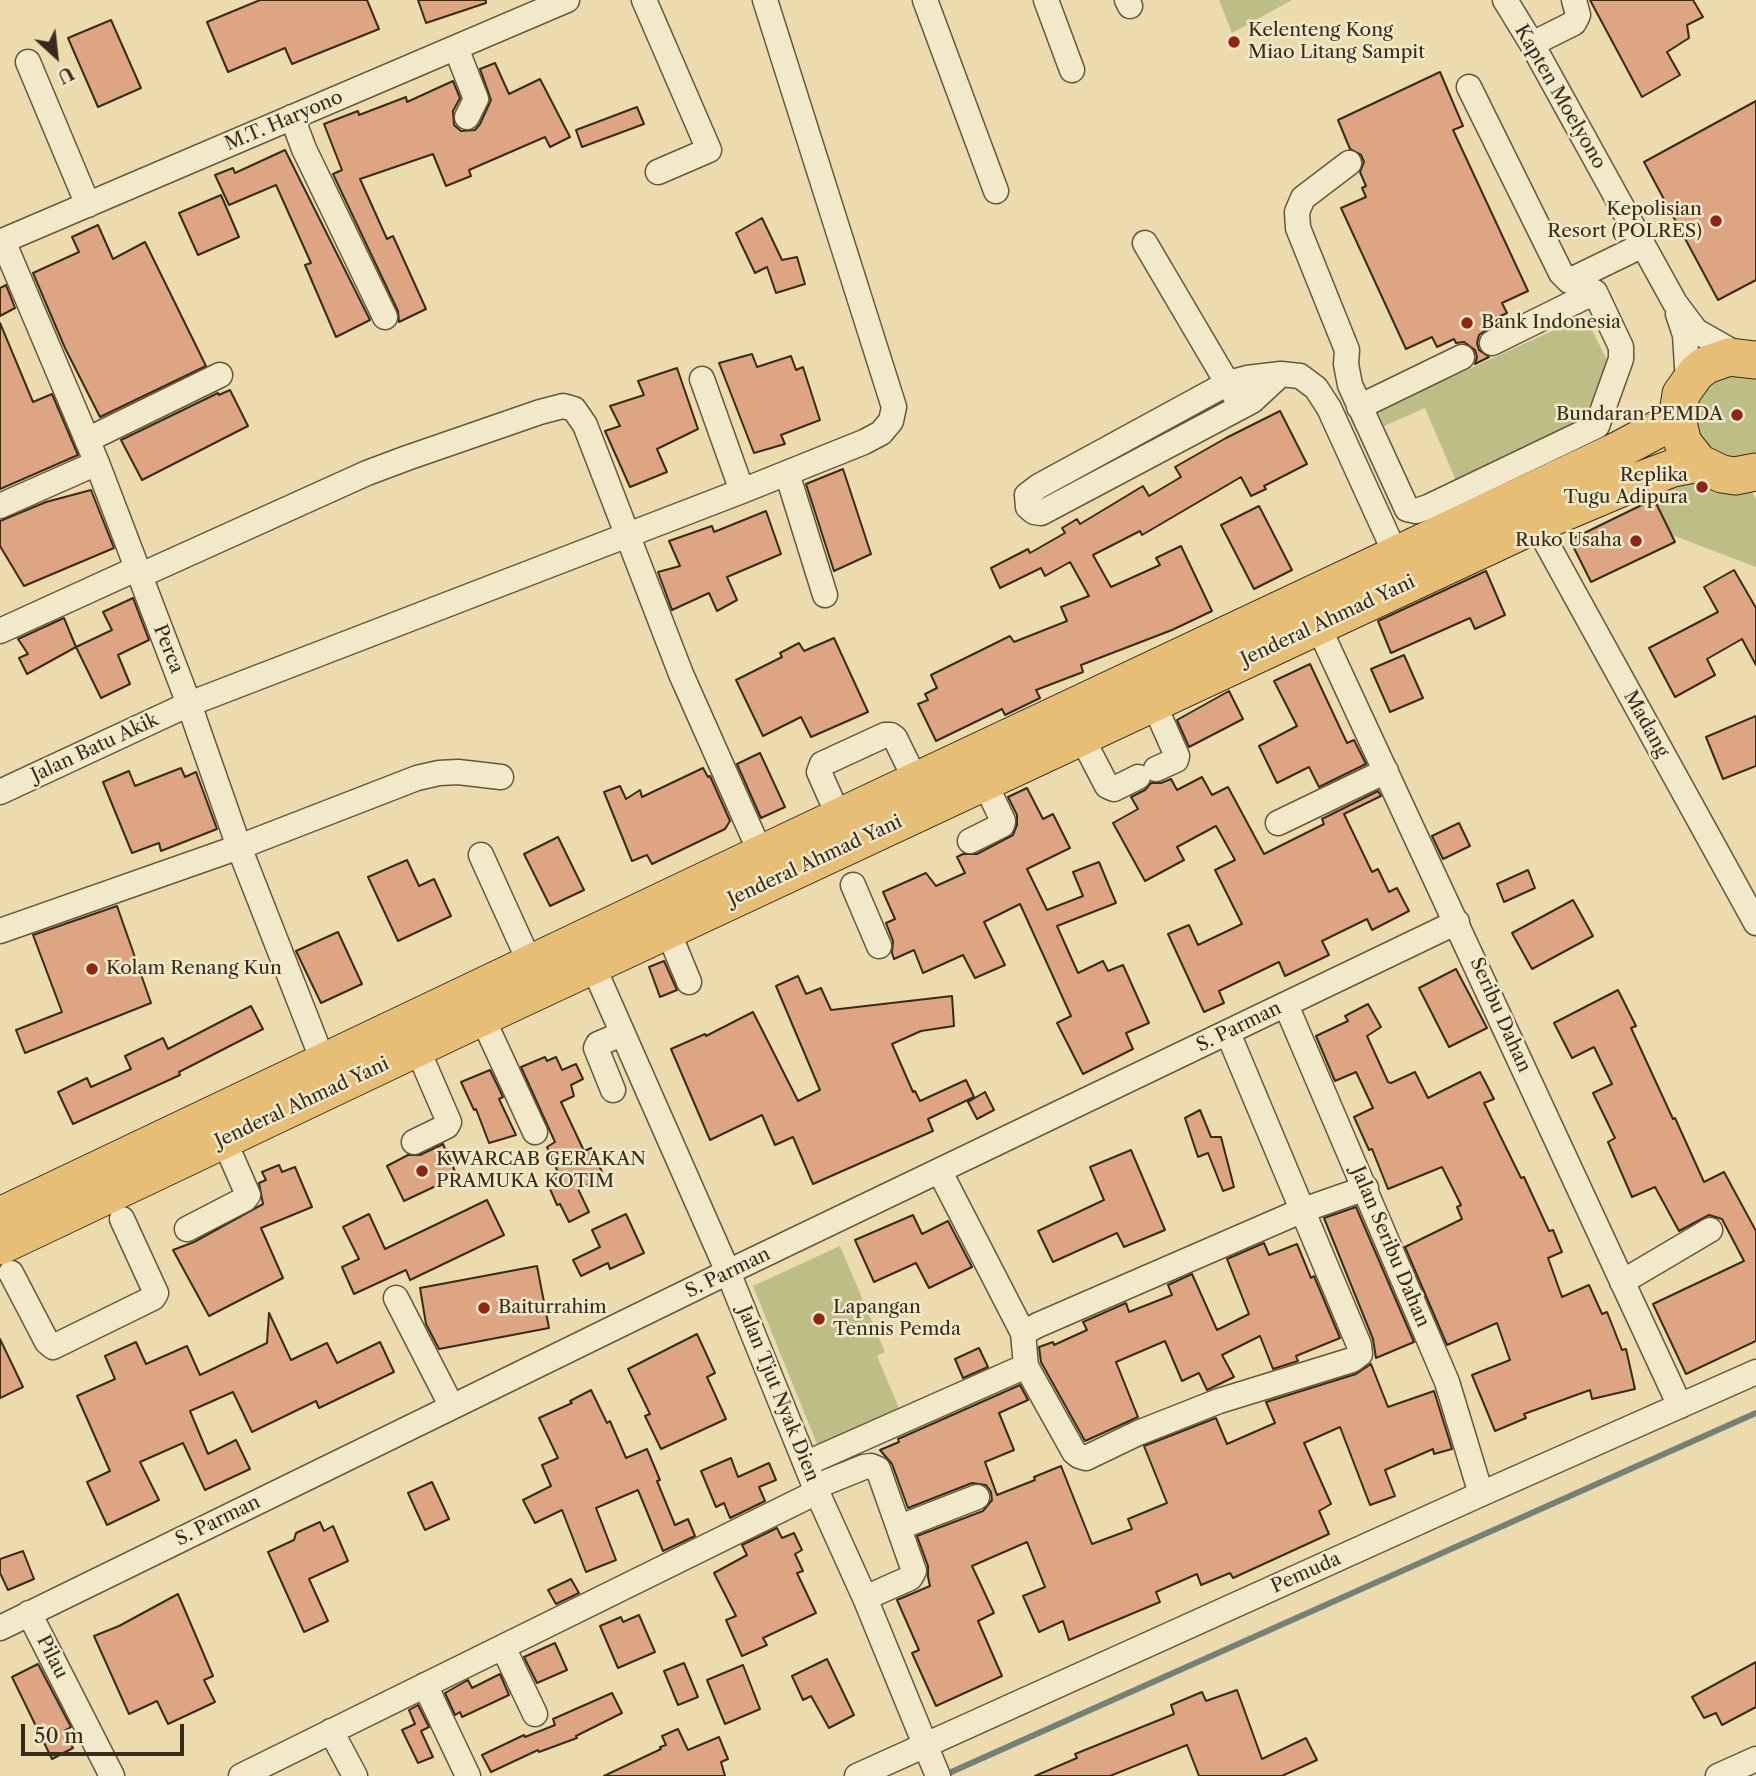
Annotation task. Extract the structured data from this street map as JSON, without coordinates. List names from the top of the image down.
{
  "streets": {
    "highway": ["Jenderal Ahmad Yani"],
    "street": [
      "Kapten Moelyono",
      "M.T. Haryono",
      "Perca",
      "Madang",
      "Jalan Batu Akik",
      "Seribu Dahan",
      "S. Parman",
      "Jalan Seribu Dahan",
      "Jalan Tjut Nyak Dien",
      "Pemuda",
      "Pilau"
    ]
  },
  "crossings": [
    ["M.T. Haryono", "Perca"],
    ["Jenderal Ahmad Yani", "Perca"],
    ["Jenderal Ahmad Yani", "Madang"],
    ["Jenderal Ahmad Yani", "Seribu Dahan"],
    ["Jenderal Ahmad Yani", "Jalan Tjut Nyak Dien"],
    ["Perca", "Jalan Batu Akik"],
    ["Seribu Dahan", "S. Parman"],
    ["Seribu Dahan", "Pemuda"],
    ["S. Parman", "Jalan Seribu Dahan"],
    ["S. Parman", "Jalan Tjut Nyak Dien"],
    ["S. Parman", "Pilau"],
    ["Jalan Seribu Dahan", "Pemuda"],
    ["Jalan Tjut Nyak Dien", "Pemuda"]
  ],
  "places": [
    "Kelenteng Kong Miao Litang Sampit",
    "Kepolisian Resort (POLRES)",
    "Bank Indonesia",
    "Bundaran PEMDA",
    "Replika Tugu Adipura",
    "Ruko Usaha",
    "Kolam Renang Kun",
    "KWARCAB GERAKAN PRAMUKA KOTIM",
    "Baiturrahim",
    "Lapangan Tennis Pemda"
  ],
  "scale_bar": "50 m",
  "north": "bottom right"
}
